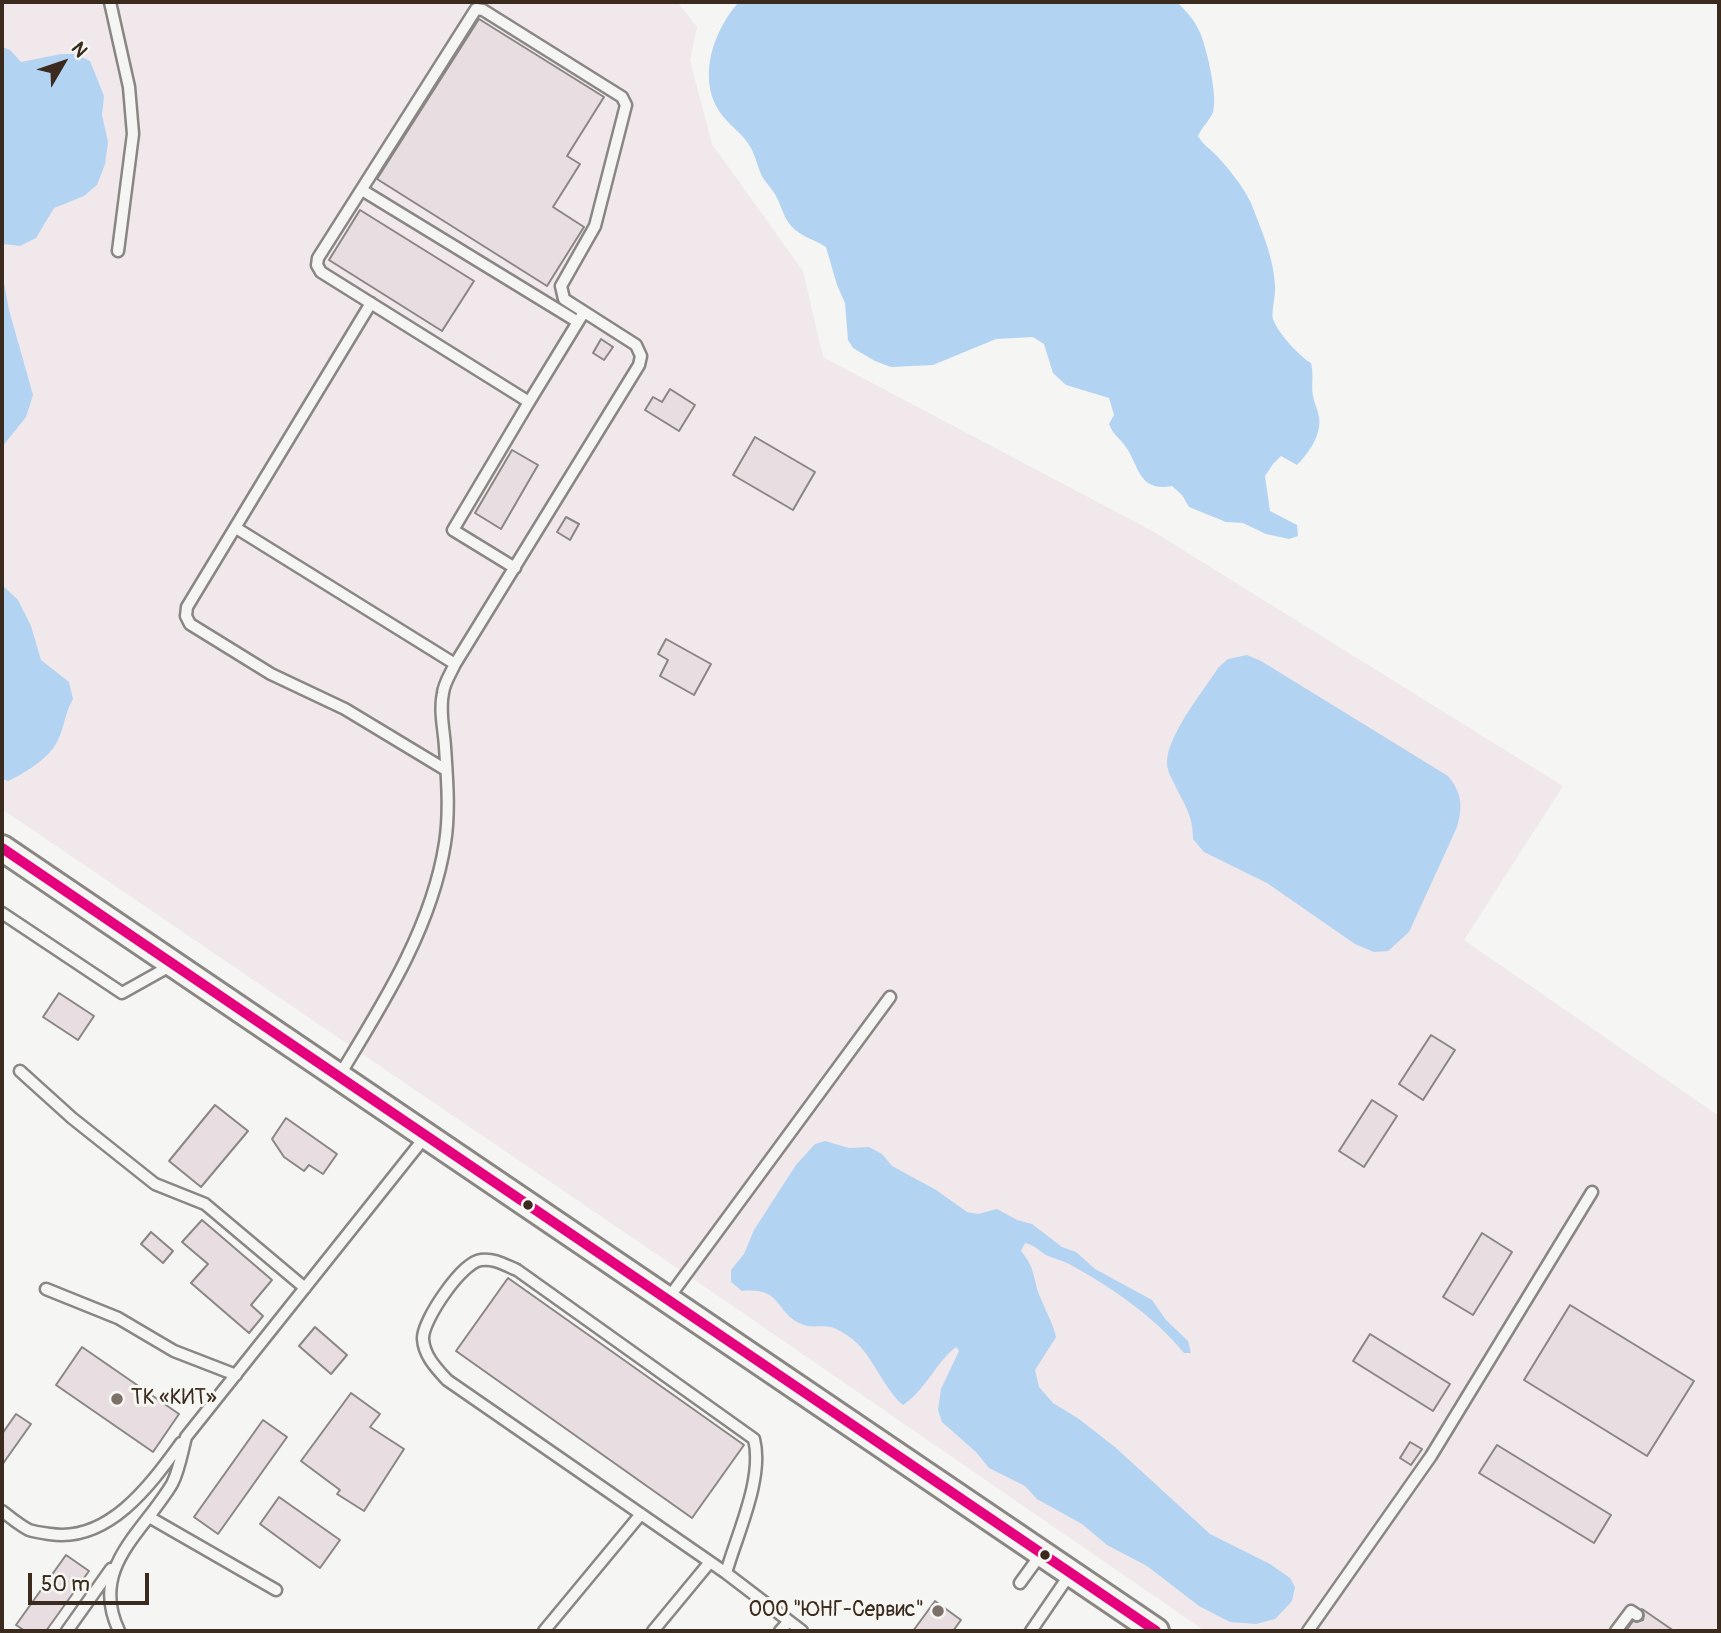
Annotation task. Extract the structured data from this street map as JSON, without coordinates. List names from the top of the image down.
{
  "places": ["ТК «КИТ»", "ООО \"ЮНГ-Сервис\""],
  "scale_bar": "50 m",
  "north": "top right"
}
